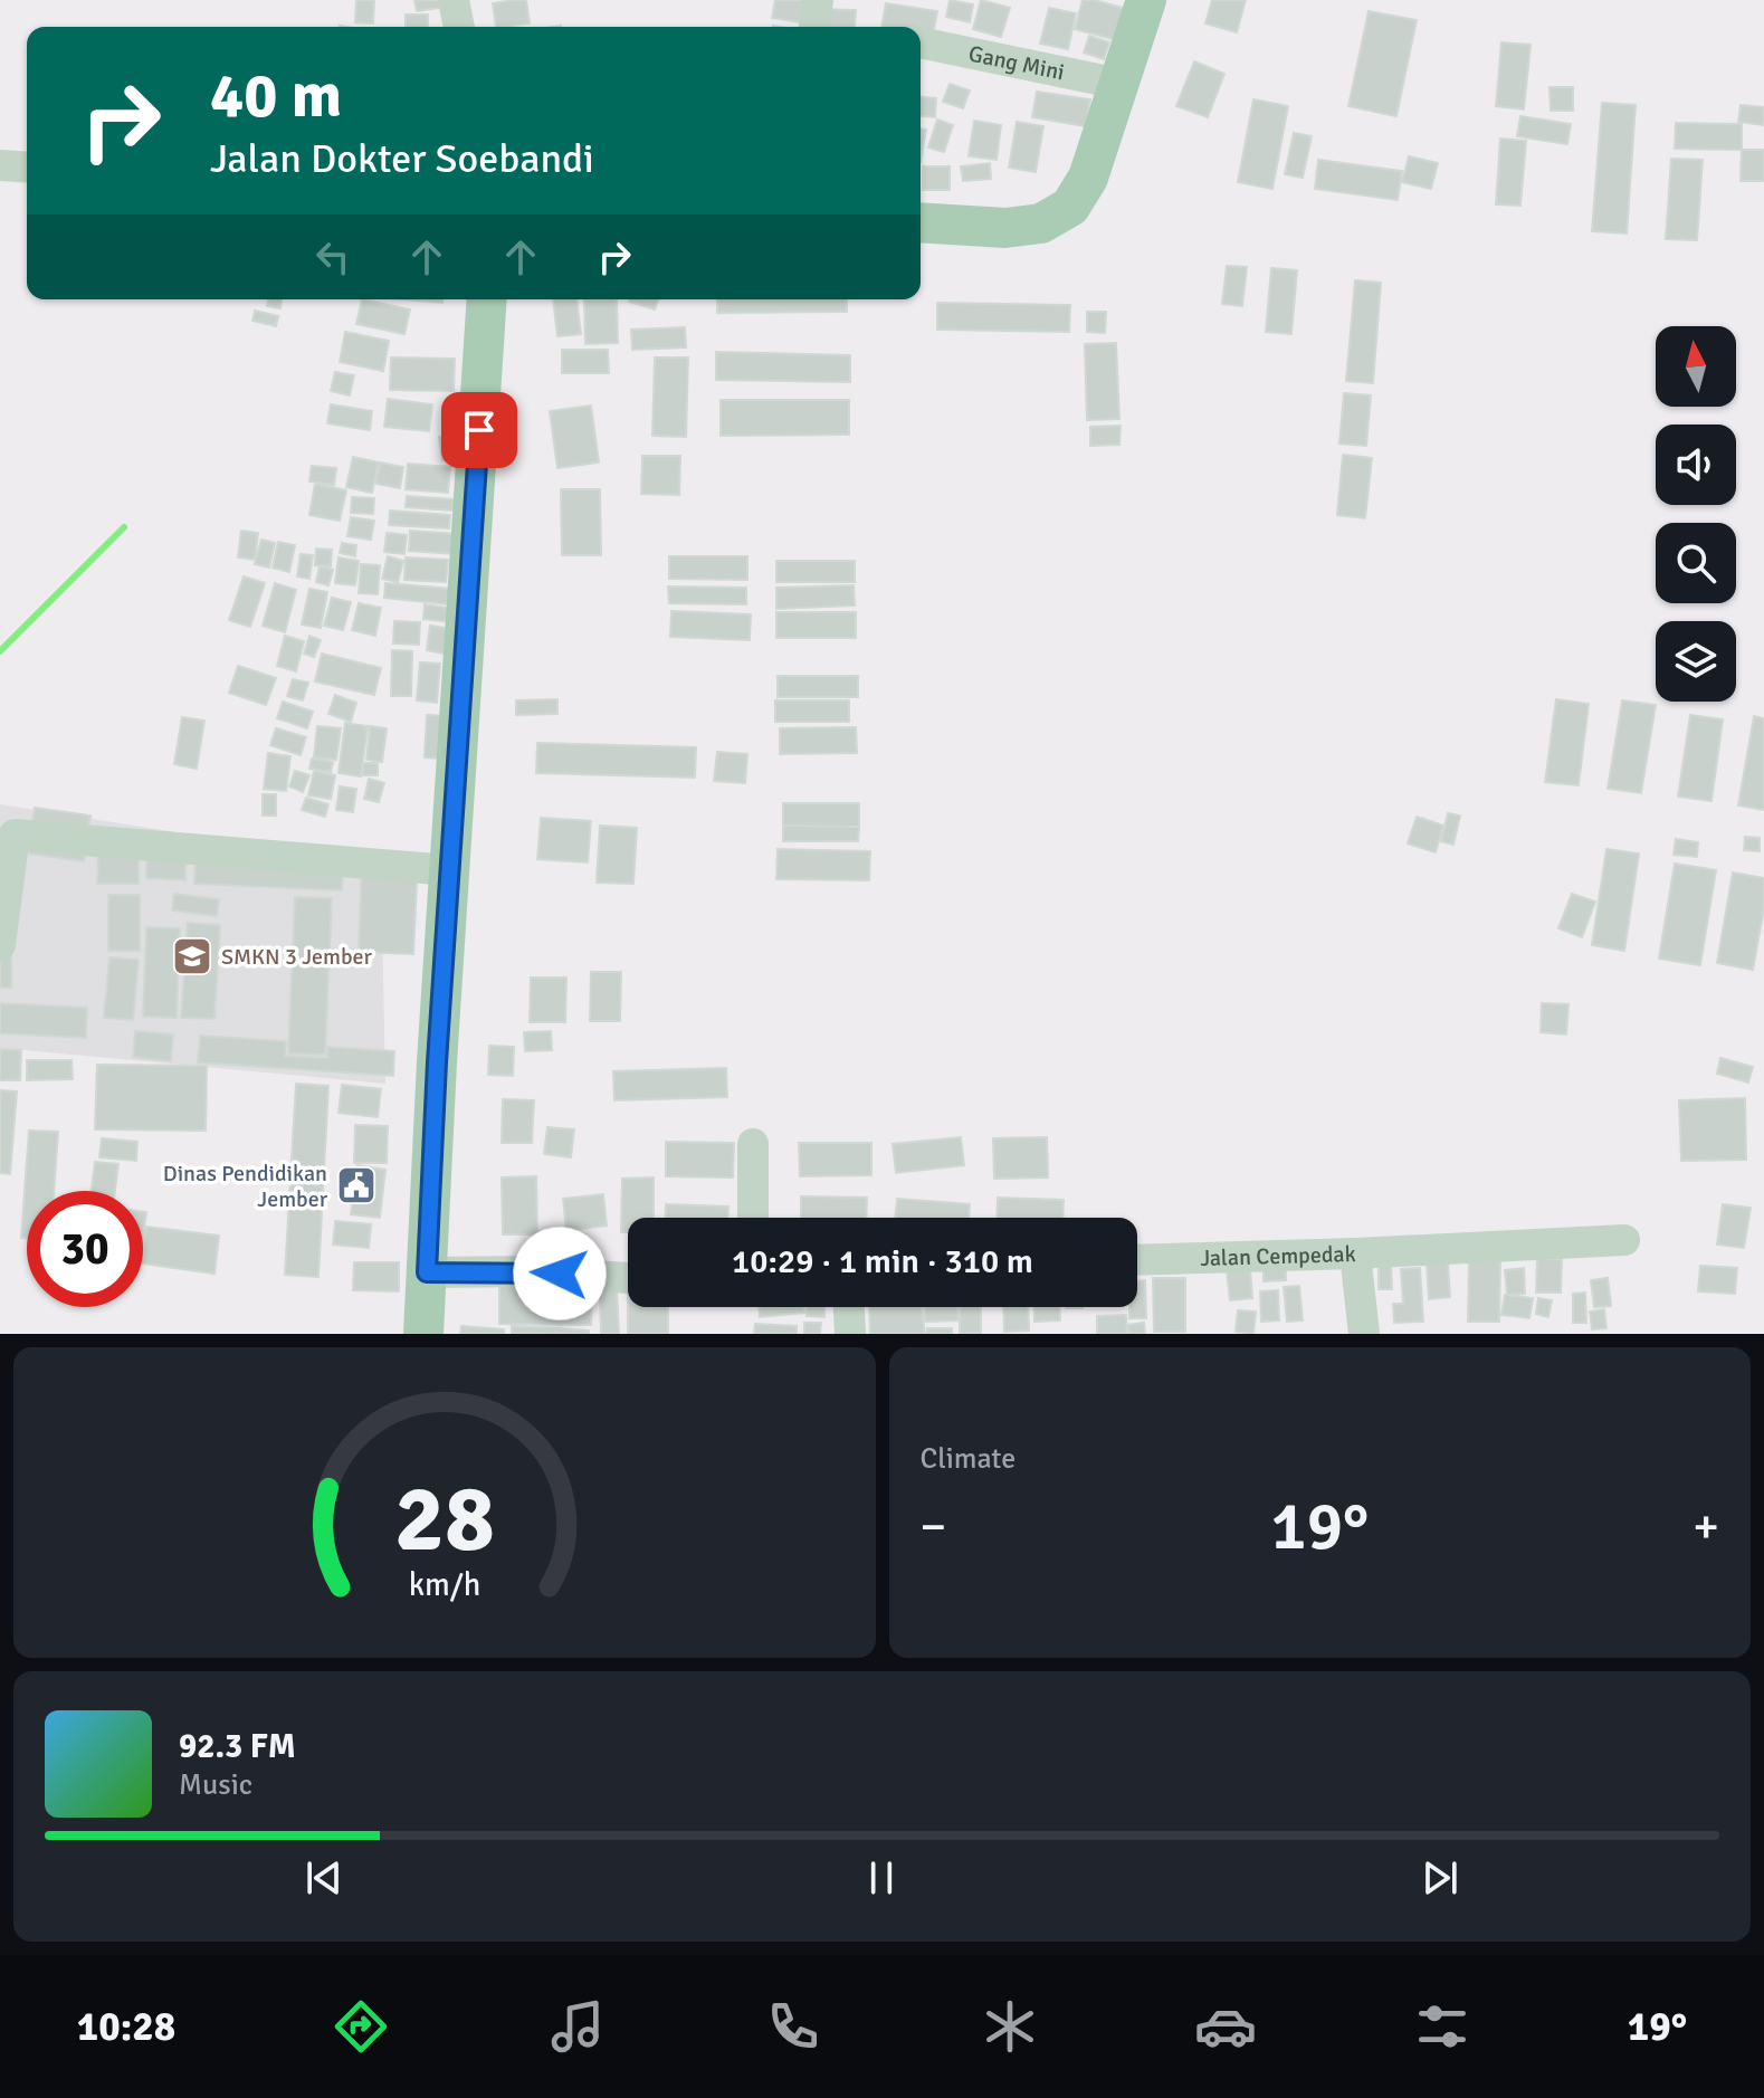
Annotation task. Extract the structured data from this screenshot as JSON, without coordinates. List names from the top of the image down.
{
  "streets": {
    "street": ["Gang Mini", "Jalan Cempedak"]
  },
  "places": {
    "school or university": ["SMKN 3 Jember"],
    "public building": ["Dinas Pendidikan Jember"]
  },
  "north": "top",
  "page": {
    "turn": ["40 m", "Jalan Dokter Soebandi"],
    "limit": "30",
    "trip": "10:29 · 1 min · 310 m",
    "tile": "Climate",
    "heat": ["−", "19°", "+"],
    "song": ["92.3 FM", "Music"],
    "tabs": ["10:28", "19°"],
    "gauge": ["28", "km/h"]
  }
}
